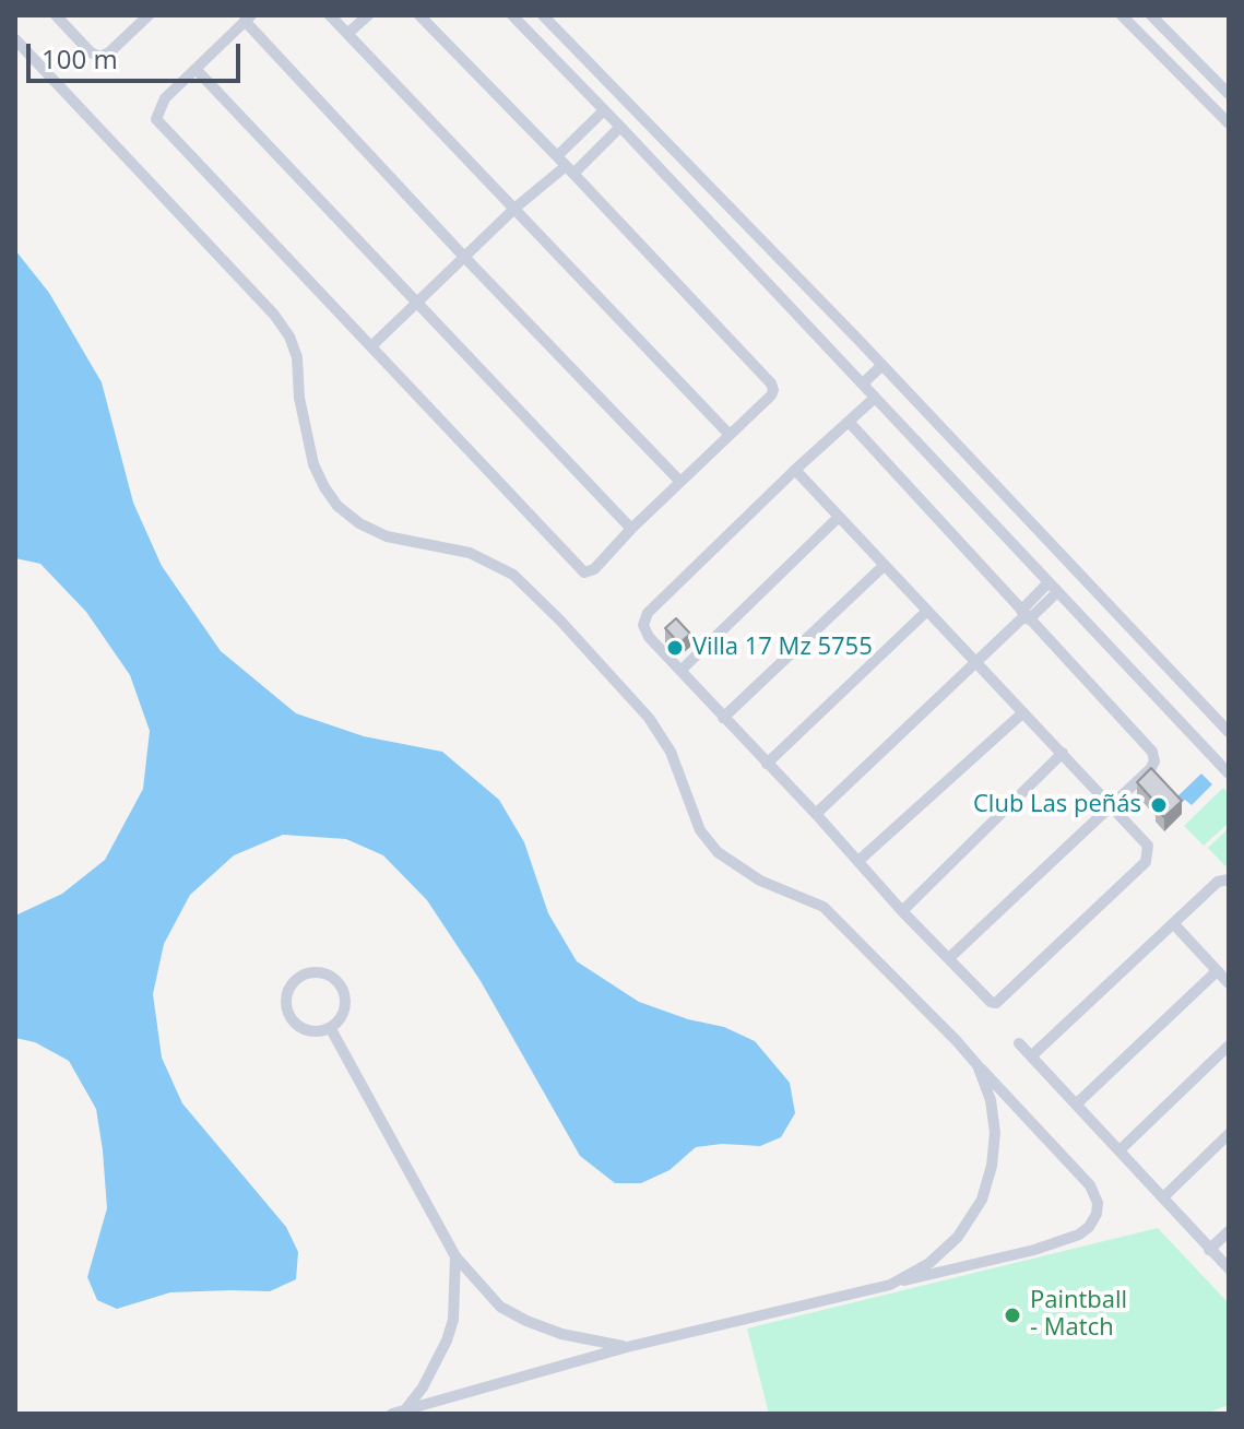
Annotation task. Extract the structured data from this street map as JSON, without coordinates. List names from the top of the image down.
{
  "places": ["Villa 17 Mz 5755", "Club Las peñás", "Paintball - Match"],
  "scale_bar": "100 m"
}
